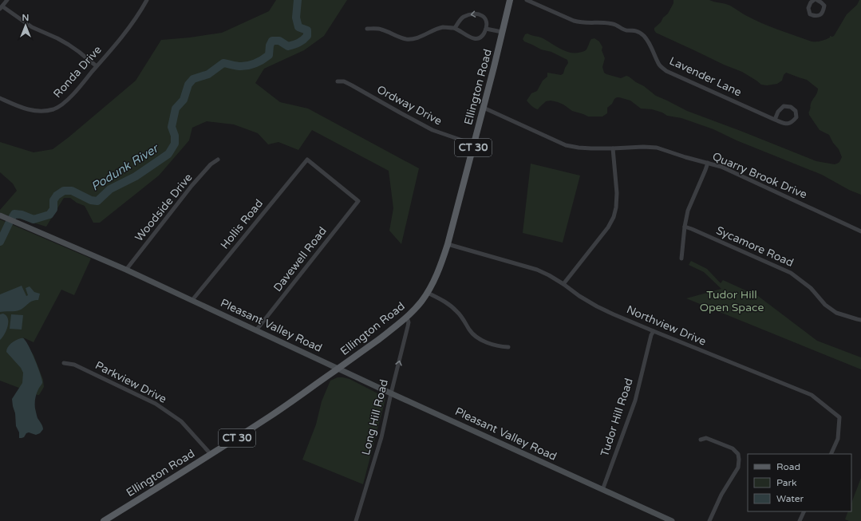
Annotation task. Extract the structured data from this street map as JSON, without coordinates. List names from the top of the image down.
{
  "streets": {
    "main road": ["Ellington Road", "CT 30", "Pleasant Valley Road"],
    "street": [
      "Ronda Drive",
      "Lavender Lane",
      "Ordway Drive",
      "Quarry Brook Drive",
      "Woodside Drive",
      "Hollis Road",
      "Sycamore Road",
      "Davewell Road",
      "Northview Drive",
      "Parkview Drive",
      "Long Hill Road",
      "Tudor Hill Road"
    ]
  },
  "crossings": [
    ["Ellington Road", "Ordway Drive"],
    ["Ellington Road", "Quarry Brook Drive"],
    ["Ellington Road", "Pleasant Valley Road"],
    ["Ellington Road", "Northview Drive"],
    ["Ellington Road", "Parkview Drive"],
    ["Ellington Road", "Long Hill Road"],
    ["Woodside Drive", "Pleasant Valley Road"],
    ["Hollis Road", "Davewell Road"],
    ["Hollis Road", "Pleasant Valley Road"],
    ["Davewell Road", "Pleasant Valley Road"],
    ["Pleasant Valley Road", "Long Hill Road"],
    ["Pleasant Valley Road", "Tudor Hill Road"],
    ["Northview Drive", "Tudor Hill Road"]
  ],
  "one_way": ["Long Hill Road"],
  "water": ["Podunk River"],
  "parks": ["Tudor Hill Open Space"],
  "legend": ["Road", "Park", "Water"],
  "north": "top"
}
